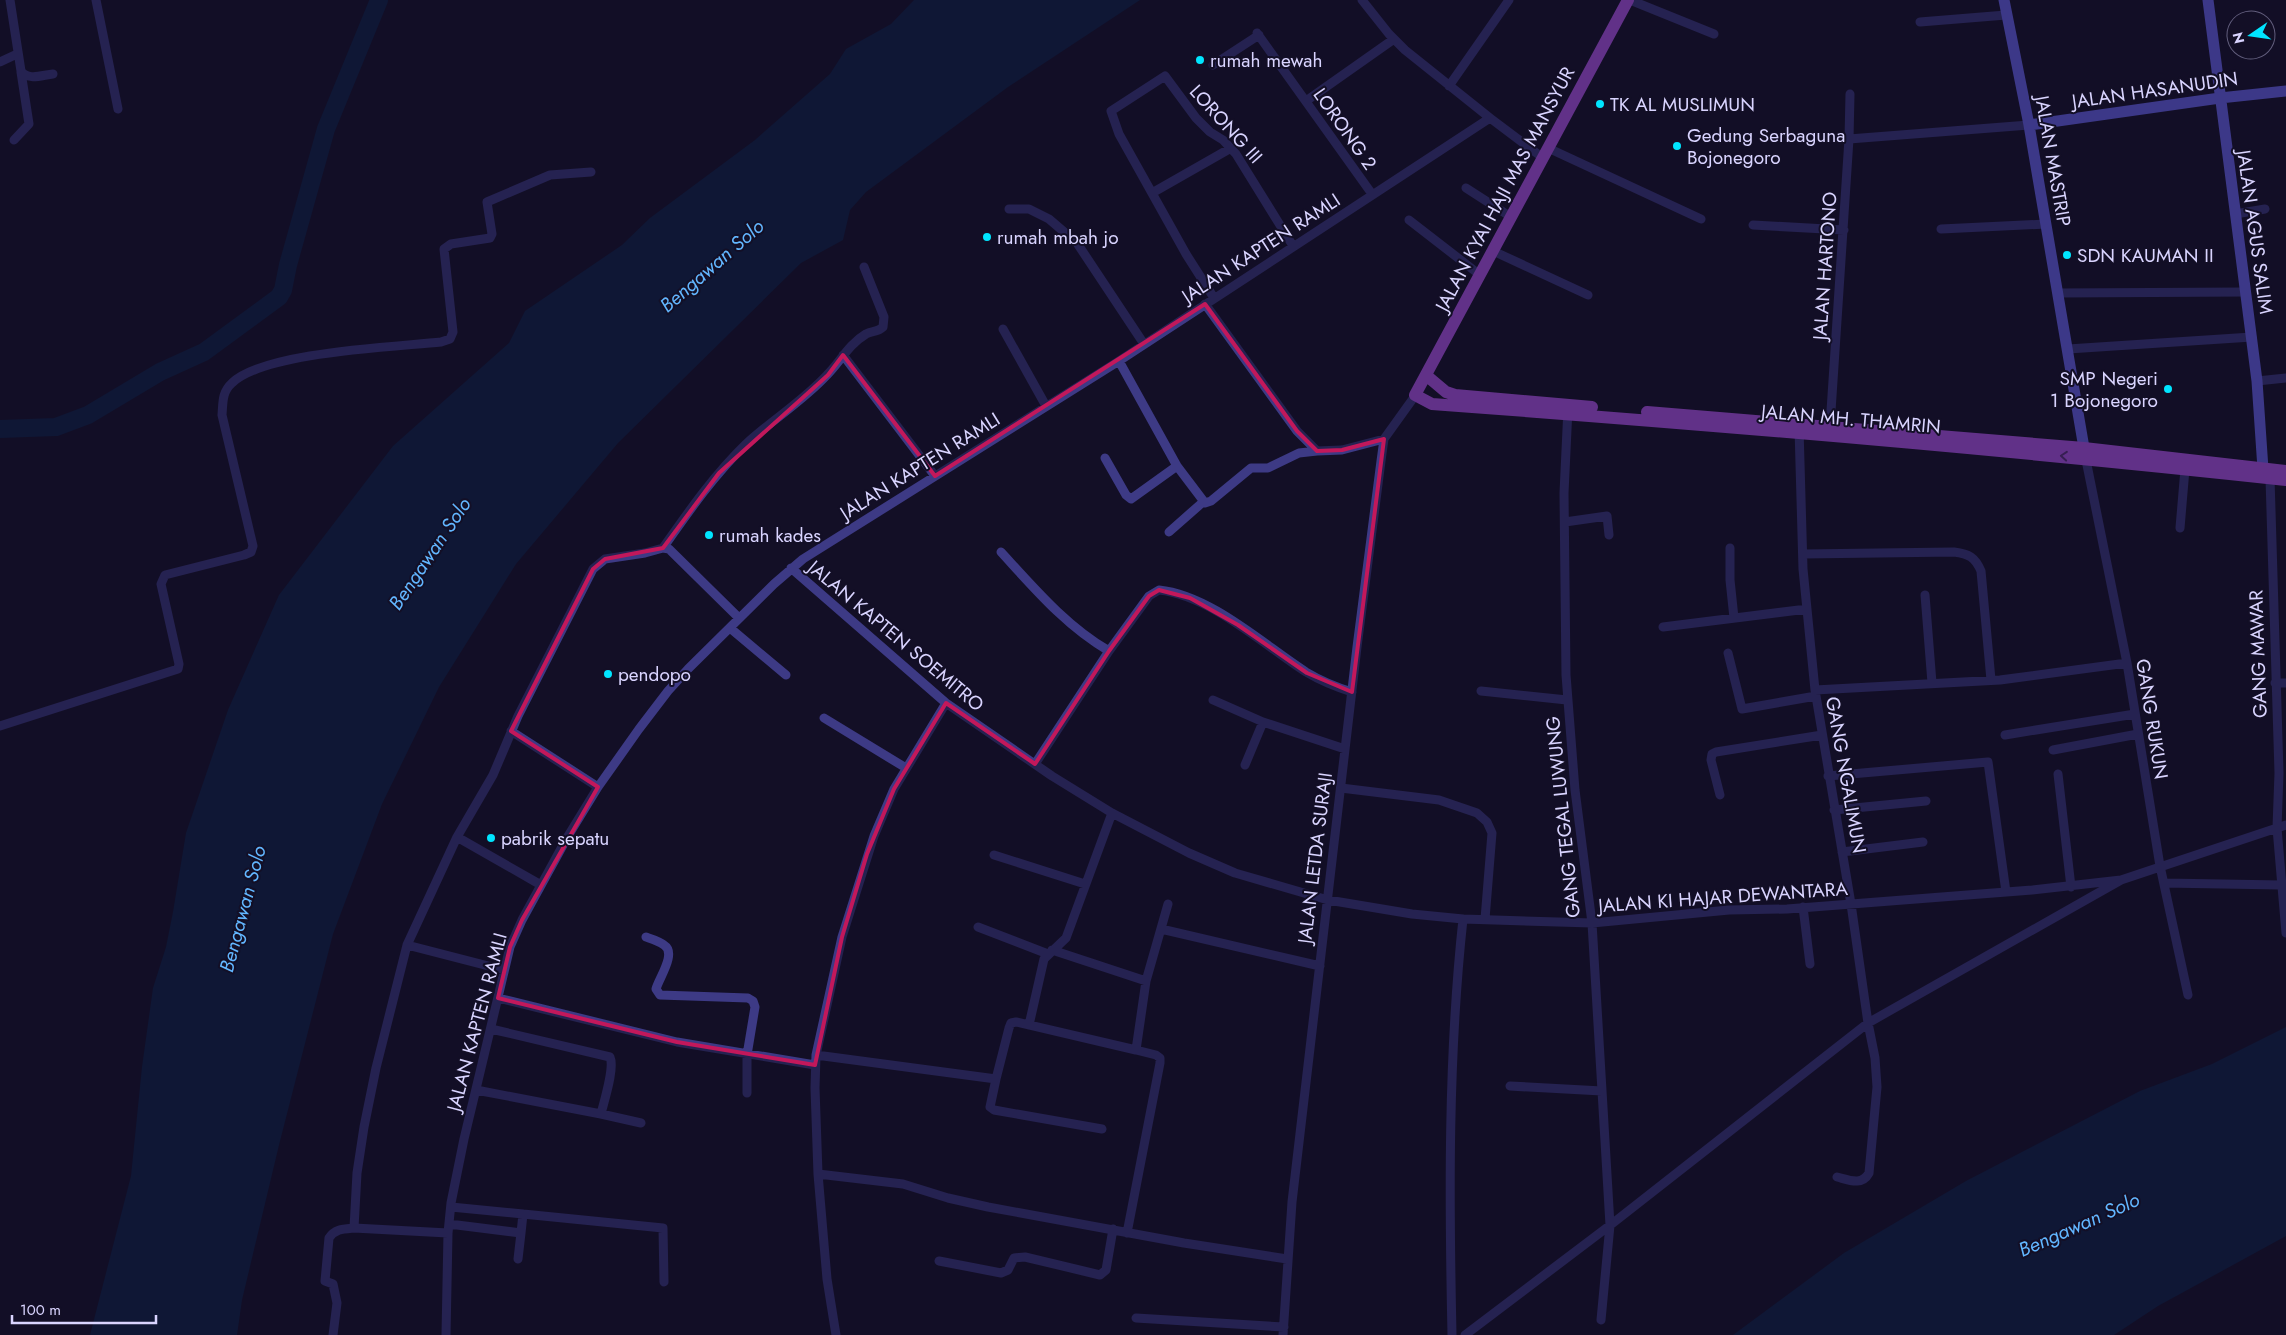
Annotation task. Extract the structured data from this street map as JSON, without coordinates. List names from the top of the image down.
{
  "streets": {
    "main road": [
      "JALAN HASANUDIN",
      "JALAN MASTRIP",
      "JALAN KYAI HAJI MAS MANSYUR",
      "JALAN AGUS SALIM",
      "JALAN MH. THAMRIN"
    ],
    "street": [
      "LORONG III",
      "LORONG 2",
      "JALAN KAPTEN RAMLI",
      "JALAN HARTONO",
      "JALAN KAPTEN SOEMITRO",
      "GANG MAWAR",
      "GANG RUKUN",
      "GANG NGALIMUN",
      "GANG TEGAL LUWUNG",
      "JALAN LETDA SURAJI",
      "JALAN KI HAJAR DEWANTARA"
    ]
  },
  "crossings": [
    ["JALAN HASANUDIN", "JALAN MASTRIP"],
    ["JALAN HASANUDIN", "JALAN AGUS SALIM"],
    ["LORONG III", "JALAN KAPTEN RAMLI"],
    ["LORONG 2", "JALAN KAPTEN RAMLI"],
    ["JALAN MASTRIP", "JALAN MH. THAMRIN"],
    ["JALAN MASTRIP", "GANG RUKUN"],
    ["JALAN KYAI HAJI MAS MANSYUR", "JALAN MH. THAMRIN"],
    ["JALAN KYAI HAJI MAS MANSYUR", "JALAN LETDA SURAJI"],
    ["JALAN AGUS SALIM", "JALAN MH. THAMRIN"],
    ["JALAN AGUS SALIM", "GANG MAWAR"],
    ["JALAN KAPTEN RAMLI", "JALAN KAPTEN SOEMITRO"],
    ["JALAN HARTONO", "JALAN MH. THAMRIN"],
    ["JALAN MH. THAMRIN", "GANG MAWAR"],
    ["JALAN MH. THAMRIN", "GANG RUKUN"],
    ["JALAN MH. THAMRIN", "GANG NGALIMUN"],
    ["JALAN MH. THAMRIN", "GANG TEGAL LUWUNG"],
    ["JALAN MH. THAMRIN", "JALAN LETDA SURAJI"],
    ["JALAN KAPTEN SOEMITRO", "JALAN LETDA SURAJI"],
    ["JALAN KAPTEN SOEMITRO", "JALAN KI HAJAR DEWANTARA"],
    ["GANG NGALIMUN", "JALAN KI HAJAR DEWANTARA"],
    ["GANG TEGAL LUWUNG", "JALAN KI HAJAR DEWANTARA"],
    ["JALAN LETDA SURAJI", "JALAN KI HAJAR DEWANTARA"]
  ],
  "water": ["Bengawan Solo"],
  "places": [
    "rumah mewah",
    "TK AL MUSLIMUN",
    "Gedung Serbaguna Bojonegoro",
    "rumah mbah jo",
    "SDN KAUMAN II",
    "SMP Negeri 1 Bojonegoro",
    "rumah kades",
    "pendopo",
    "pabrik sepatu"
  ],
  "scale_bar": "100 m",
  "north": "left"
}
